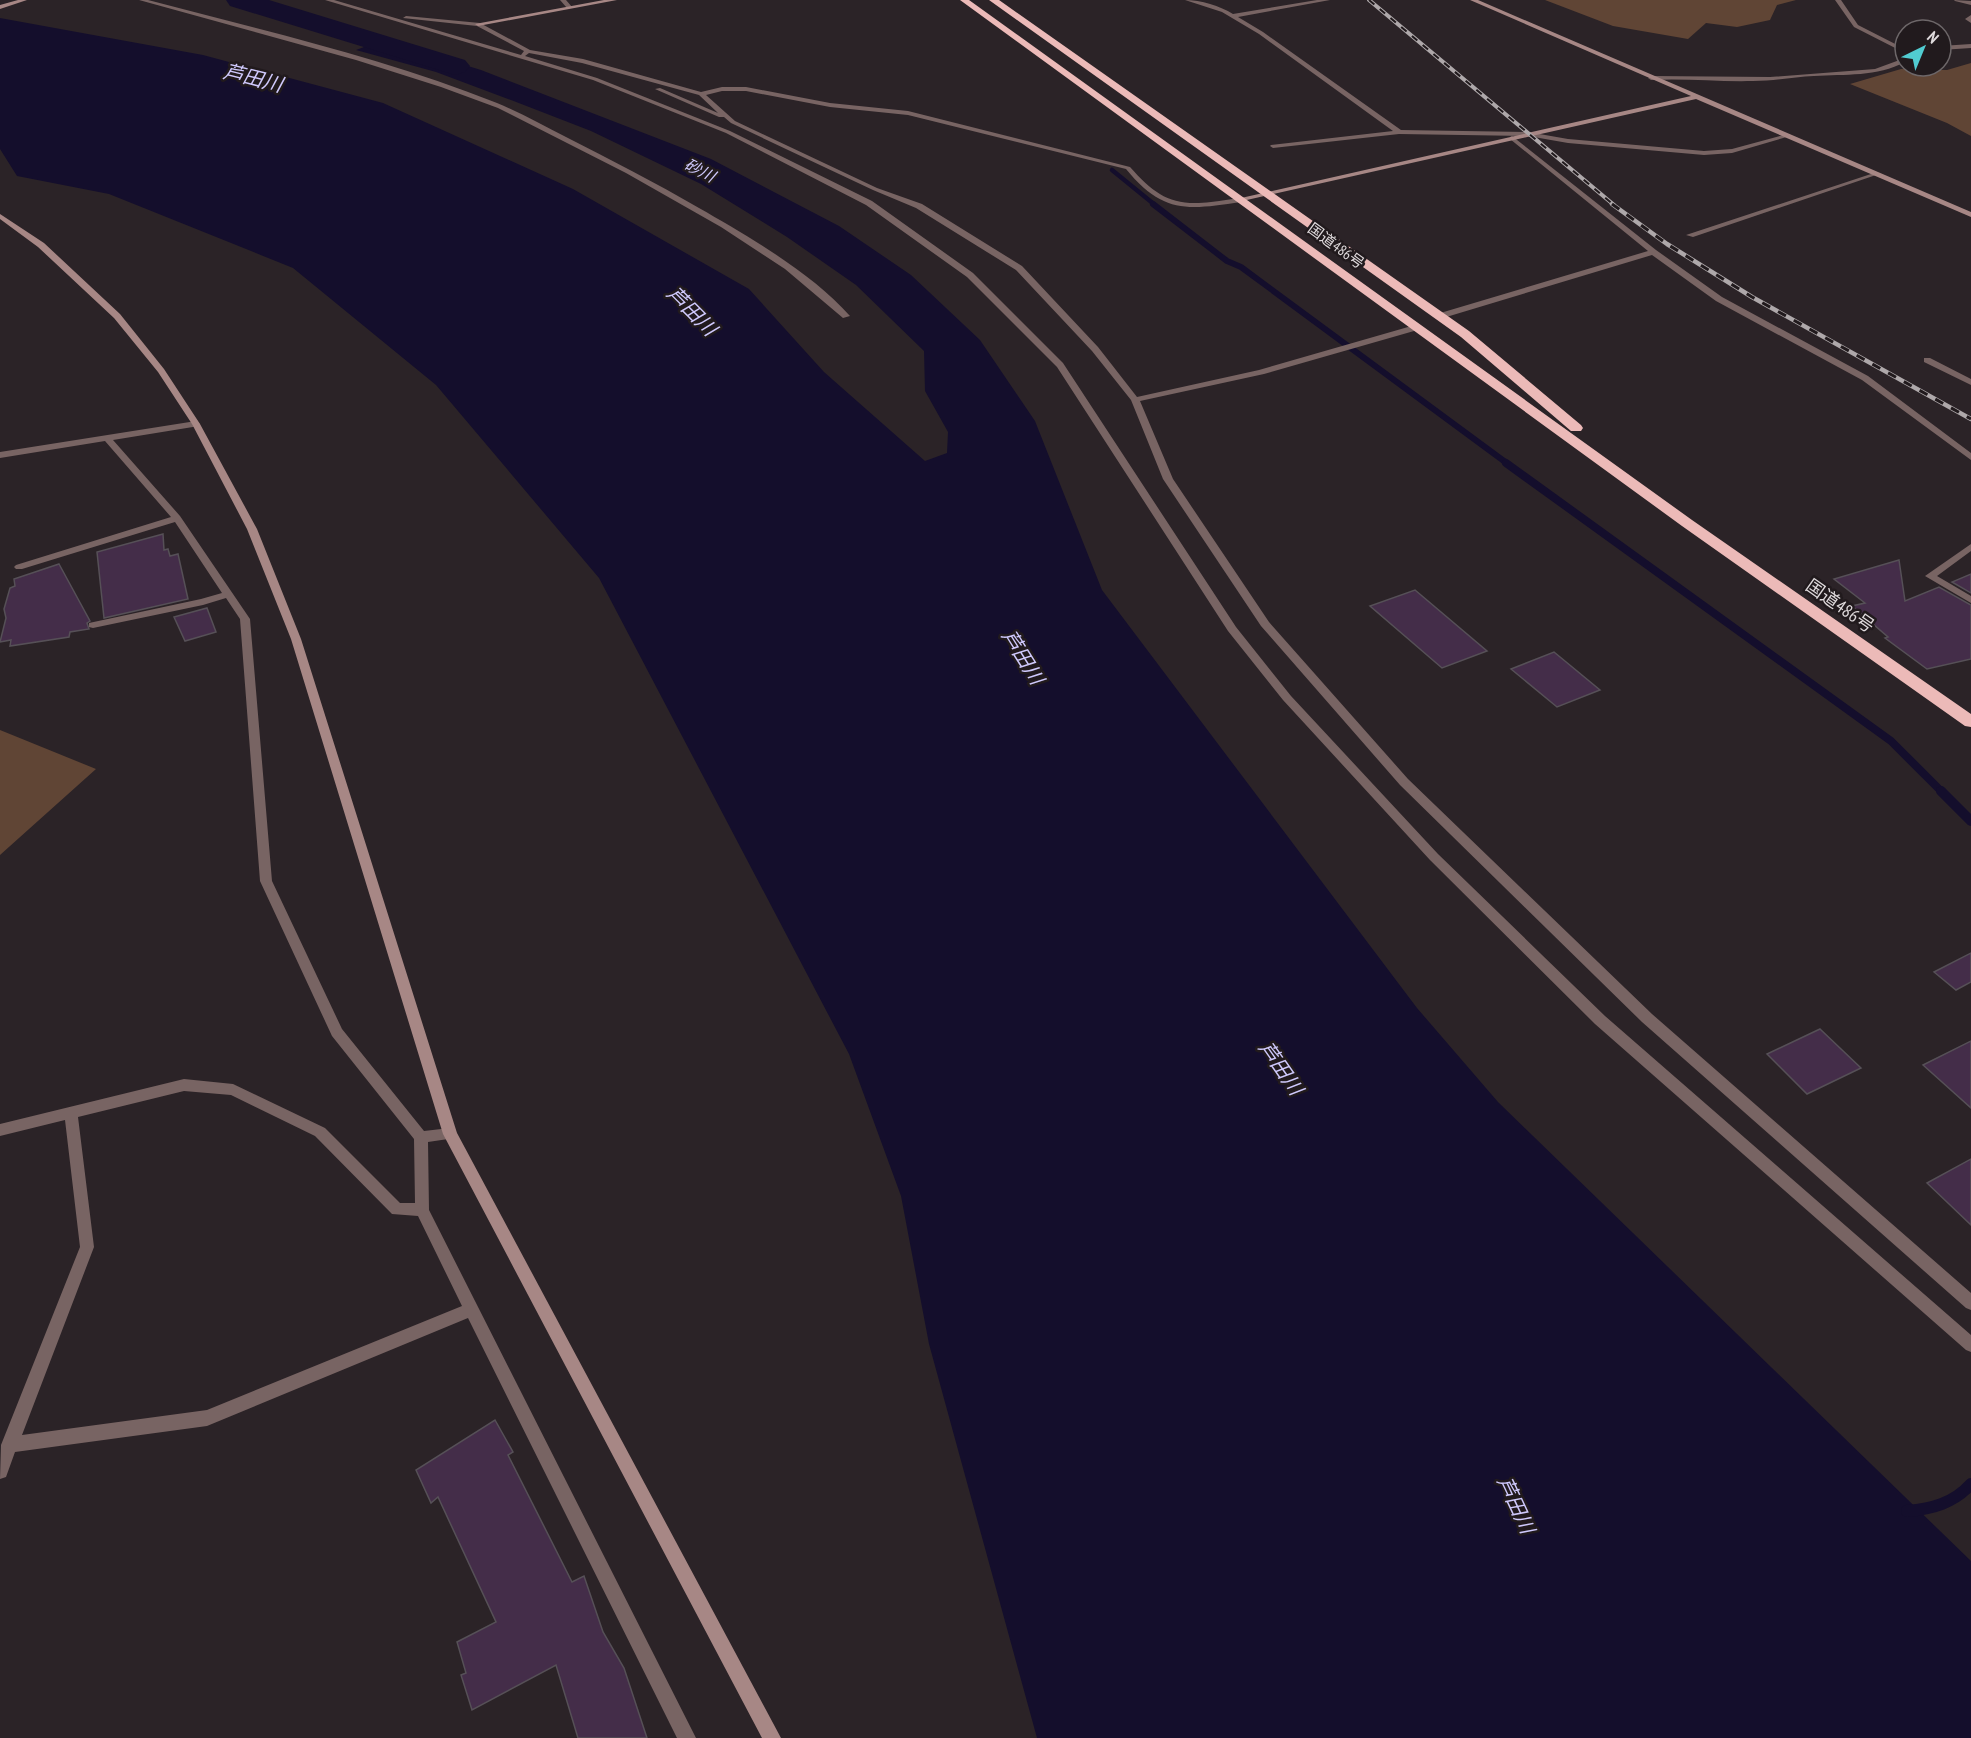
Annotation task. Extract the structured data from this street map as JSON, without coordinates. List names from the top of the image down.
{
  "streets": {
    "highway": ["国道486号"]
  },
  "water": ["芦田川", "砂川"],
  "north": "top right"
}
